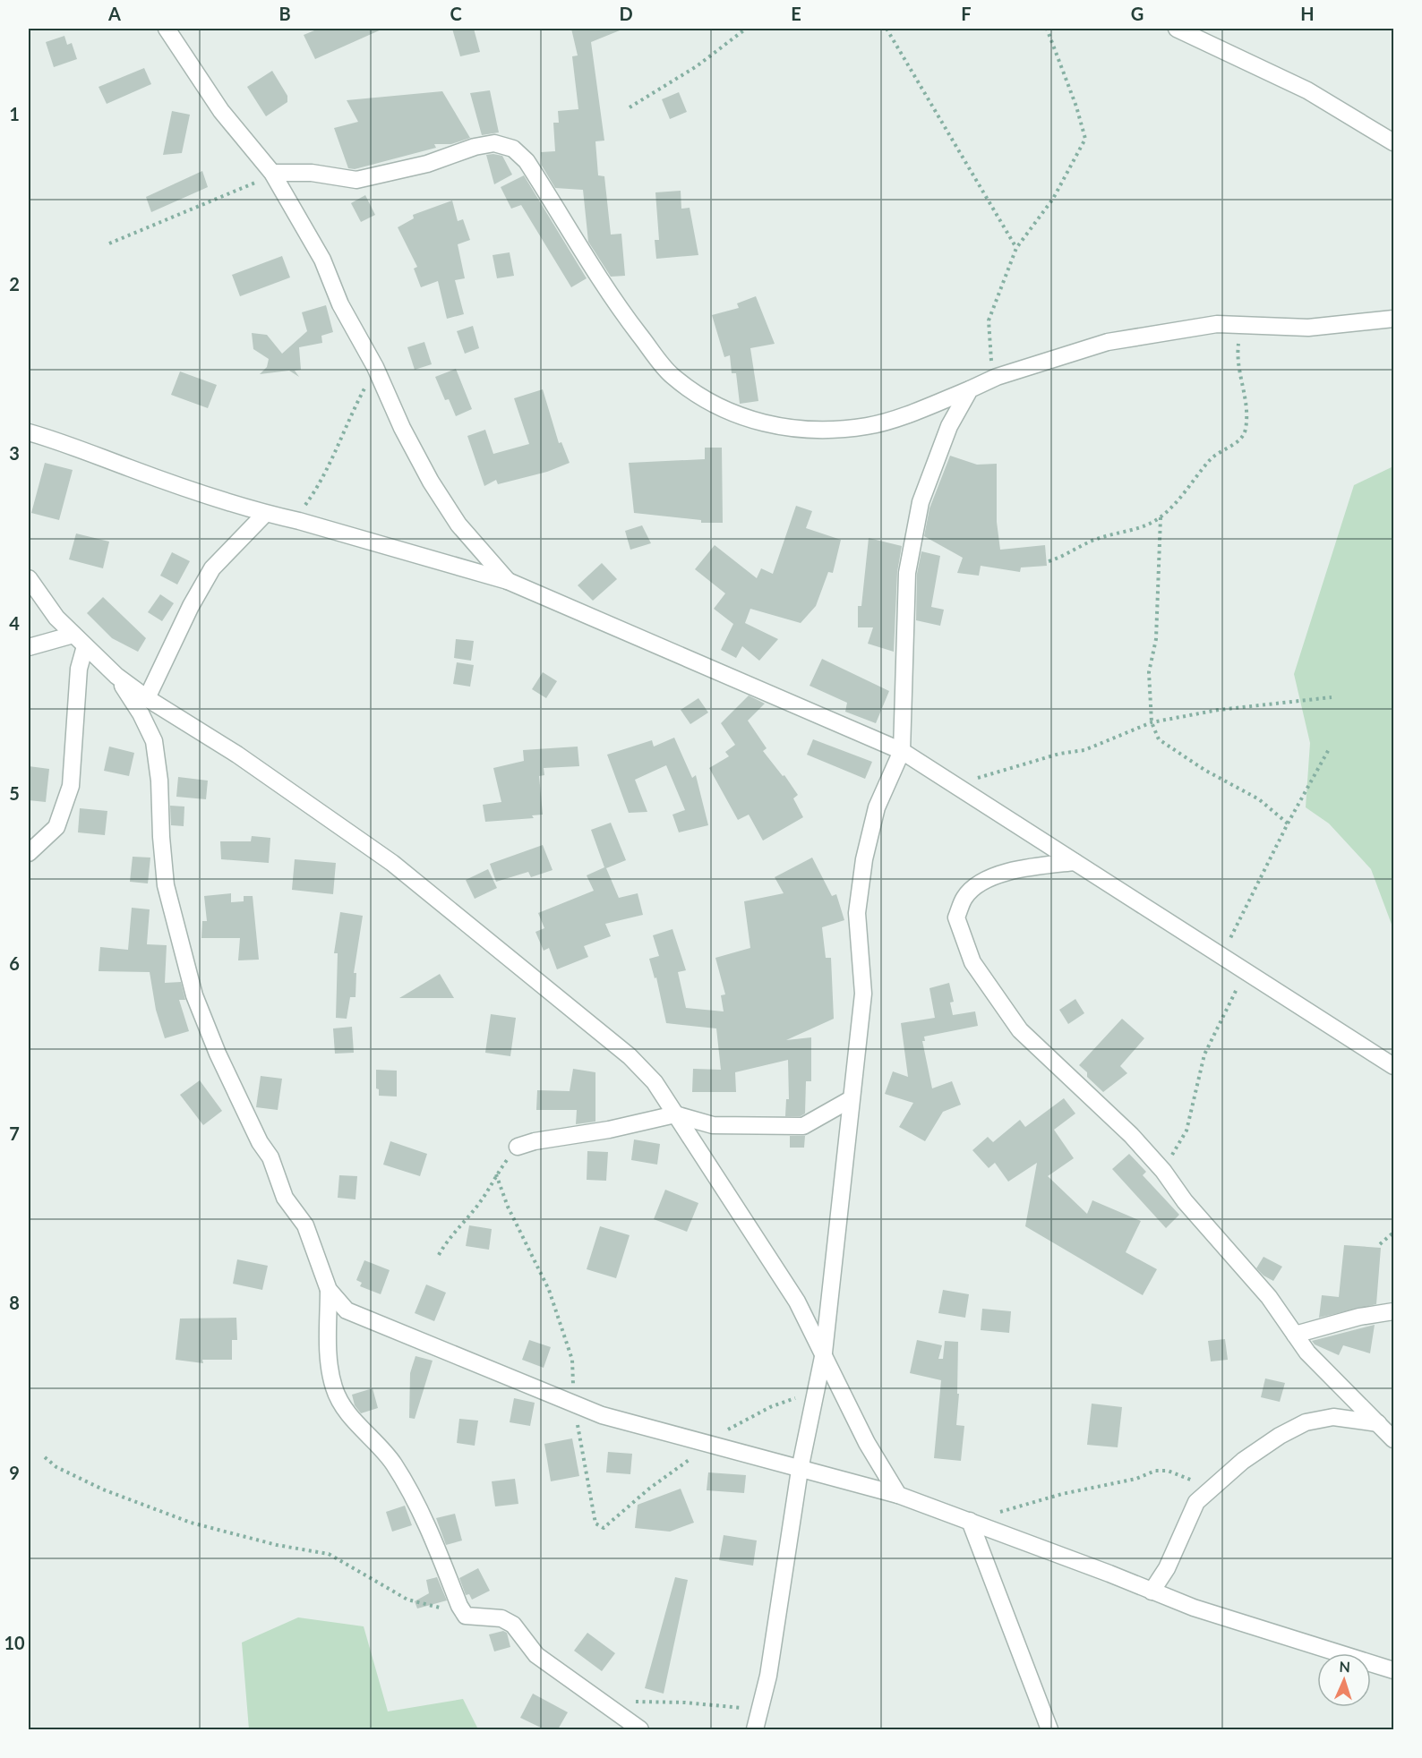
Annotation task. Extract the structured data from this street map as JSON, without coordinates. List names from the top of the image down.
{
  "north": "top",
  "grid": {
    "columns": [
      "A",
      "B",
      "C",
      "D",
      "E",
      "F",
      "G",
      "H"
    ],
    "rows": [
      "1",
      "2",
      "3",
      "4",
      "5",
      "6",
      "7",
      "8",
      "9",
      "10"
    ]
  }
}
